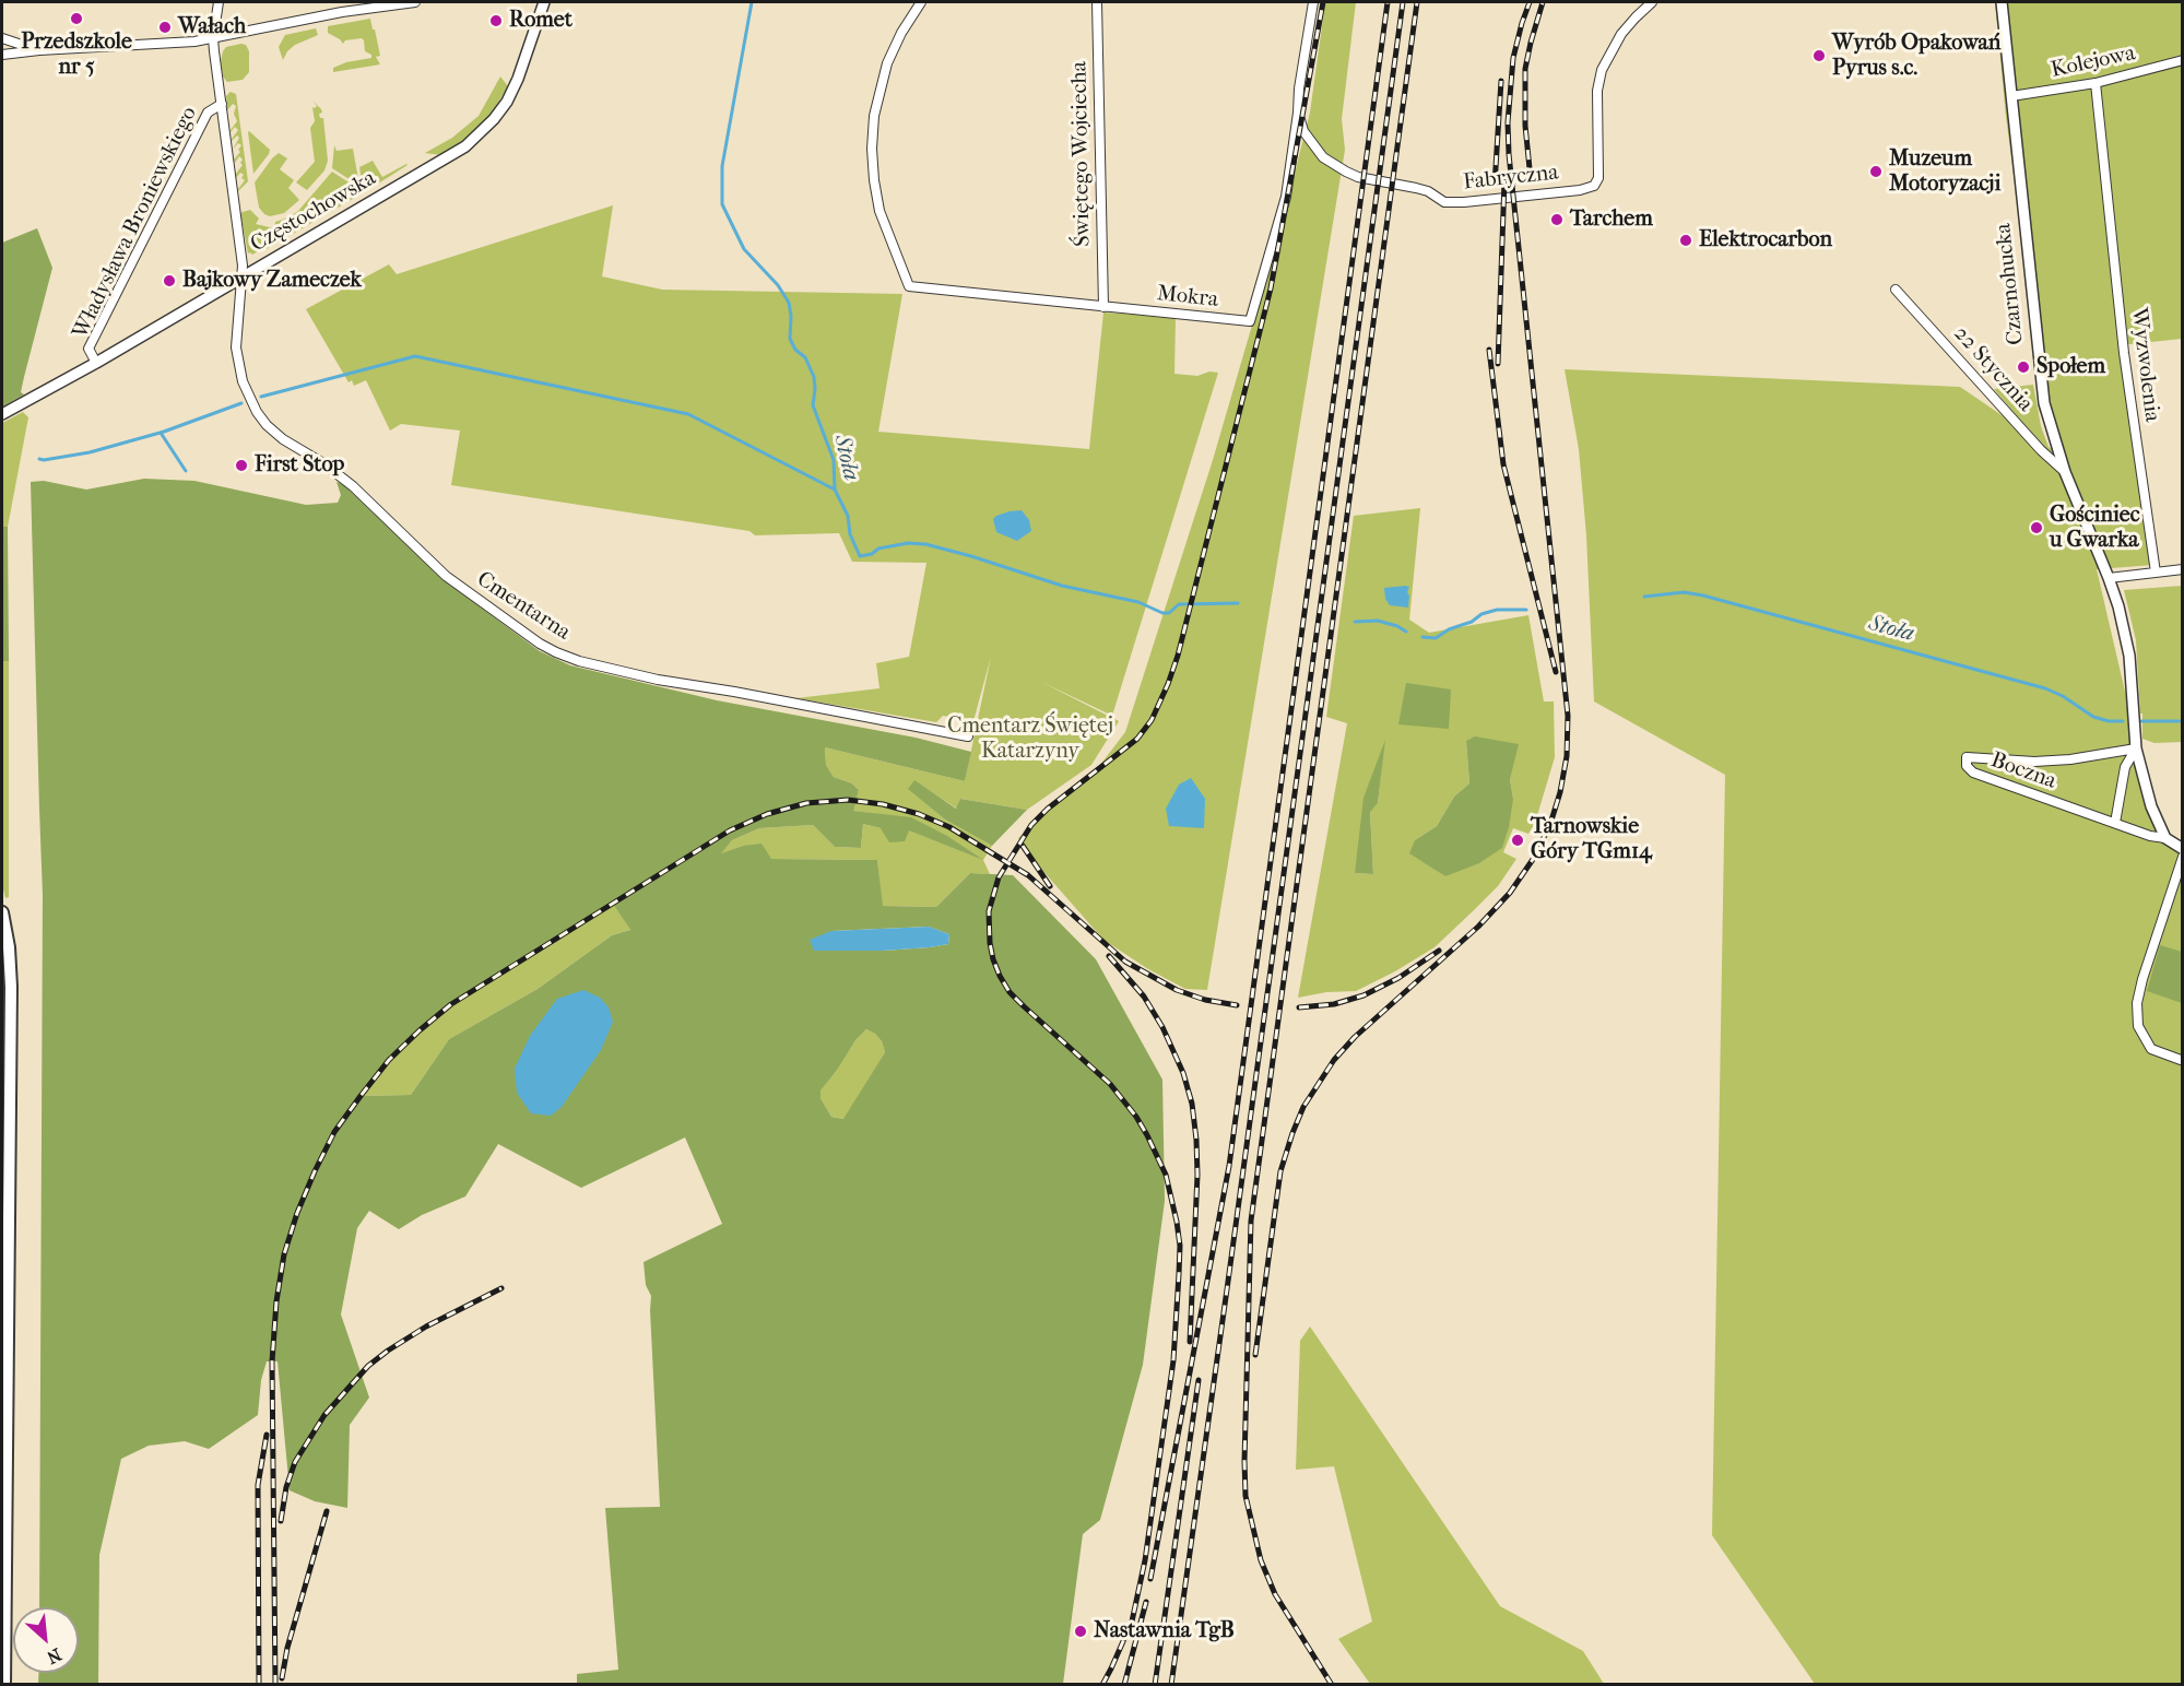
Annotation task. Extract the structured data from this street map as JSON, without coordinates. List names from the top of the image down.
{
  "streets": {
    "street": [
      "Kolejowa",
      "Świętego Wojciecha",
      "Fabryczna",
      "Częstochowska",
      "Władysława Broniewskiego",
      "Czarnohucka",
      "Mokra",
      "Wyzwolenia",
      "22 Stycznia",
      "Cmentarna",
      "Boczna"
    ]
  },
  "crossings": [
    ["Kolejowa", "Czarnohucka"],
    ["Kolejowa", "Wyzwolenia"],
    ["Świętego Wojciecha", "Mokra"],
    ["Fabryczna", "Mokra"],
    ["Częstochowska", "Władysława Broniewskiego"],
    ["Częstochowska", "Cmentarna"],
    ["Władysława Broniewskiego", "Cmentarna"],
    ["Czarnohucka", "22 Stycznia"],
    ["Czarnohucka", "Boczna"]
  ],
  "water": ["Stoła"],
  "parks": ["Cmentarz Świętej Katarzyny"],
  "places": [
    "Przedszkole nr 5",
    "Romet",
    "Wałach",
    "Wyrób Opakowań Pyrus s.c.",
    "Muzeum Motoryzacji",
    "Tarchem",
    "Elektrocarbon",
    "Bajkowy Zameczek",
    "Społem",
    "First Stop",
    "Gościniec u Gwarka",
    "Tarnowskie Góry TGm14",
    "Nastawnia TgB"
  ],
  "north": "bottom right"
}
